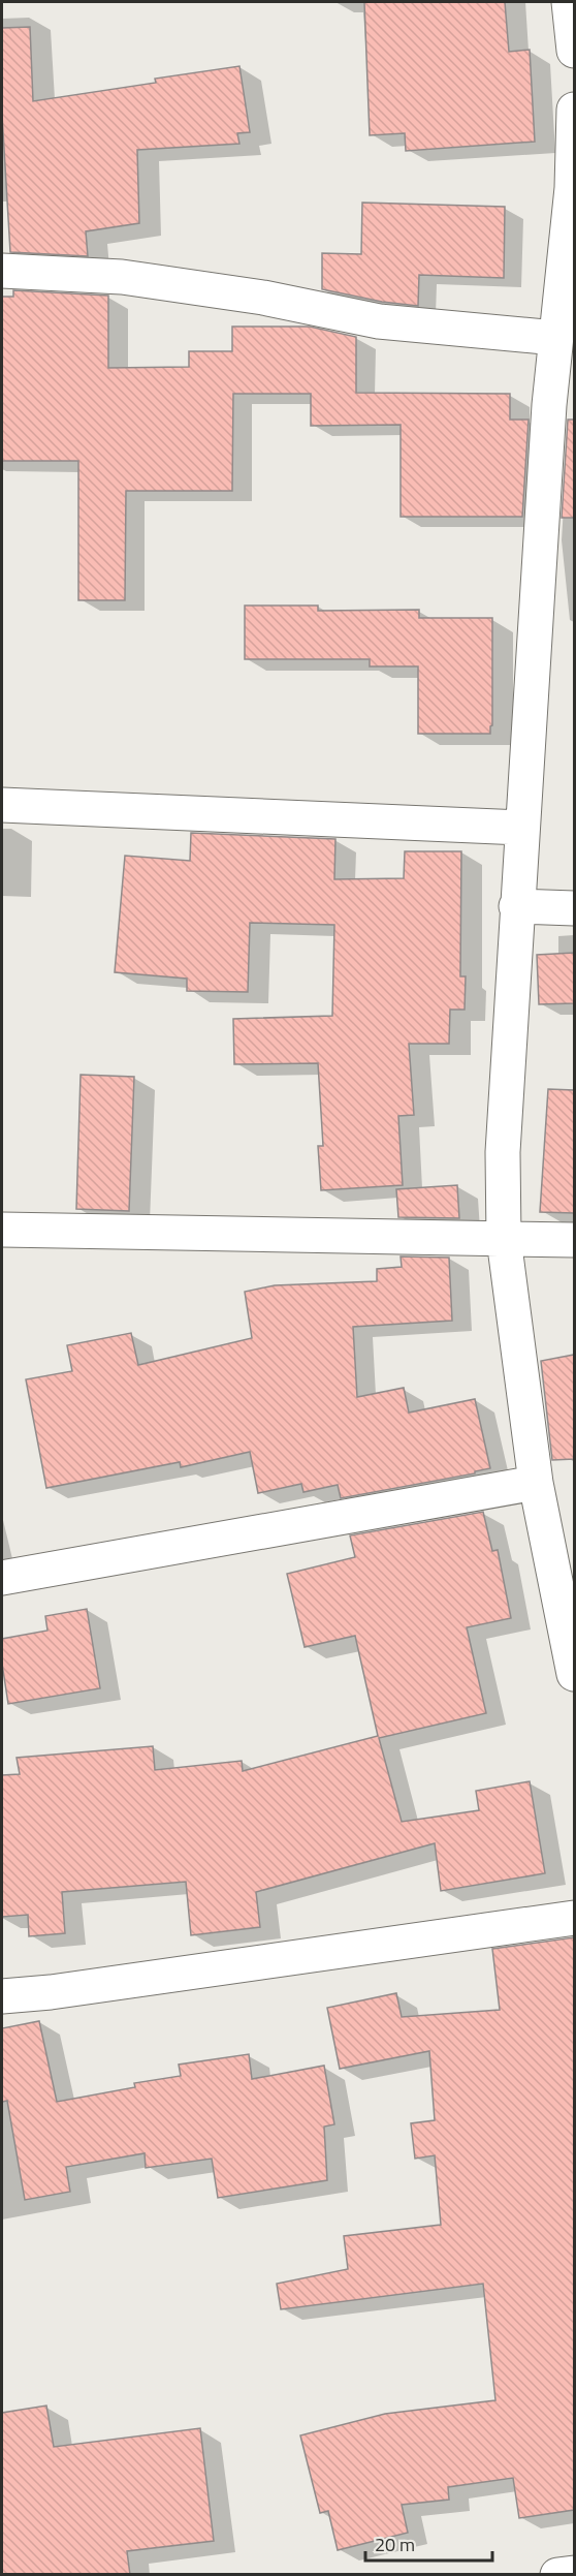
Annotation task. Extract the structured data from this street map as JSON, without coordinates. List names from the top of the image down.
{
  "scale_bar": "20 m"
}
